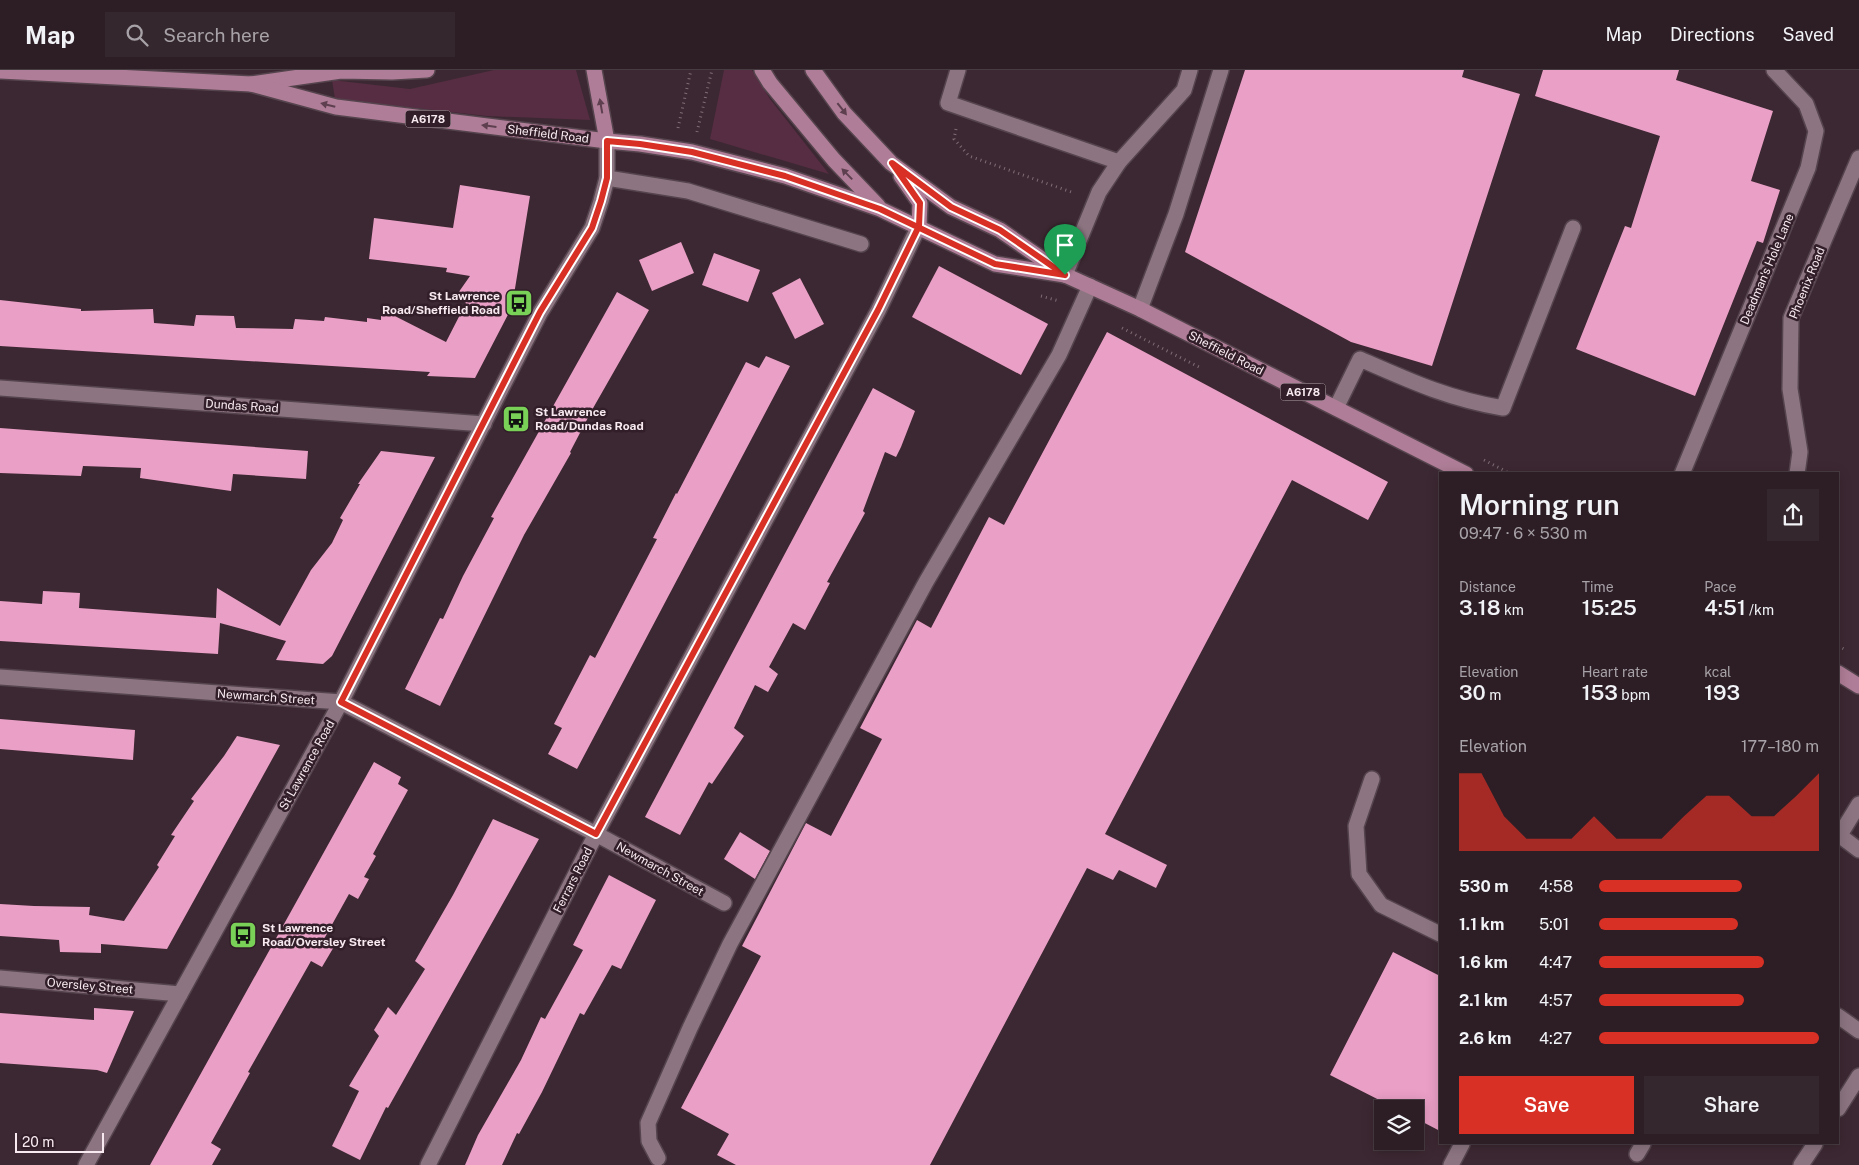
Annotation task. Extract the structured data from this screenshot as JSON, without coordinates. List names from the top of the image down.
{
  "streets": {
    "main road": ["A6178", "Sheffield Road"],
    "street": [
      "Deadman's Hole Lane",
      "Phoenix Road",
      "Dundas Road",
      "Newmarch Street",
      "St Lawrence Road",
      "Ferrars Road",
      "Oversley Street"
    ]
  },
  "crossings": [
    ["Sheffield Road", "St Lawrence Road"],
    ["Sheffield Road", "Ferrars Road"],
    ["Dundas Road", "St Lawrence Road"],
    ["Newmarch Street", "St Lawrence Road"],
    ["Newmarch Street", "Ferrars Road"],
    ["St Lawrence Road", "Oversley Street"]
  ],
  "places": {
    "bus stop": ["St Lawrence Road/Sheffield Road", "St Lawrence Road/Dundas Road", "St Lawrence Road/Oversley Street"]
  },
  "scale_bar": "20 m",
  "page": {
    "header": "Map",
    "search": "Search here",
    "nav": ["Map", "Directions", "Saved"],
    "heading": ["Morning run", "09:47 · 6 × 530 m"],
    "stats": [
      ["Distance", "3.18 km"],
      ["Time", "15:25"],
      ["Pace", "4:51 /km"],
      ["Elevation", "30 m"],
      ["Heart rate", "153 bpm"],
      ["kcal", "193"]
    ],
    "chart": ["Elevation", "177–180 m"],
    "list": [
      {
        "name": "530 m",
        "note": "4:58"
      },
      {
        "name": "1.1 km",
        "note": "5:01"
      },
      {
        "name": "1.6 km",
        "note": "4:47"
      },
      {
        "name": "2.1 km",
        "note": "4:57"
      },
      {
        "name": "2.6 km",
        "note": "4:27"
      }
    ],
    "buttons": ["Save", "Share"],
    "scale": "20 m"
  }
}
